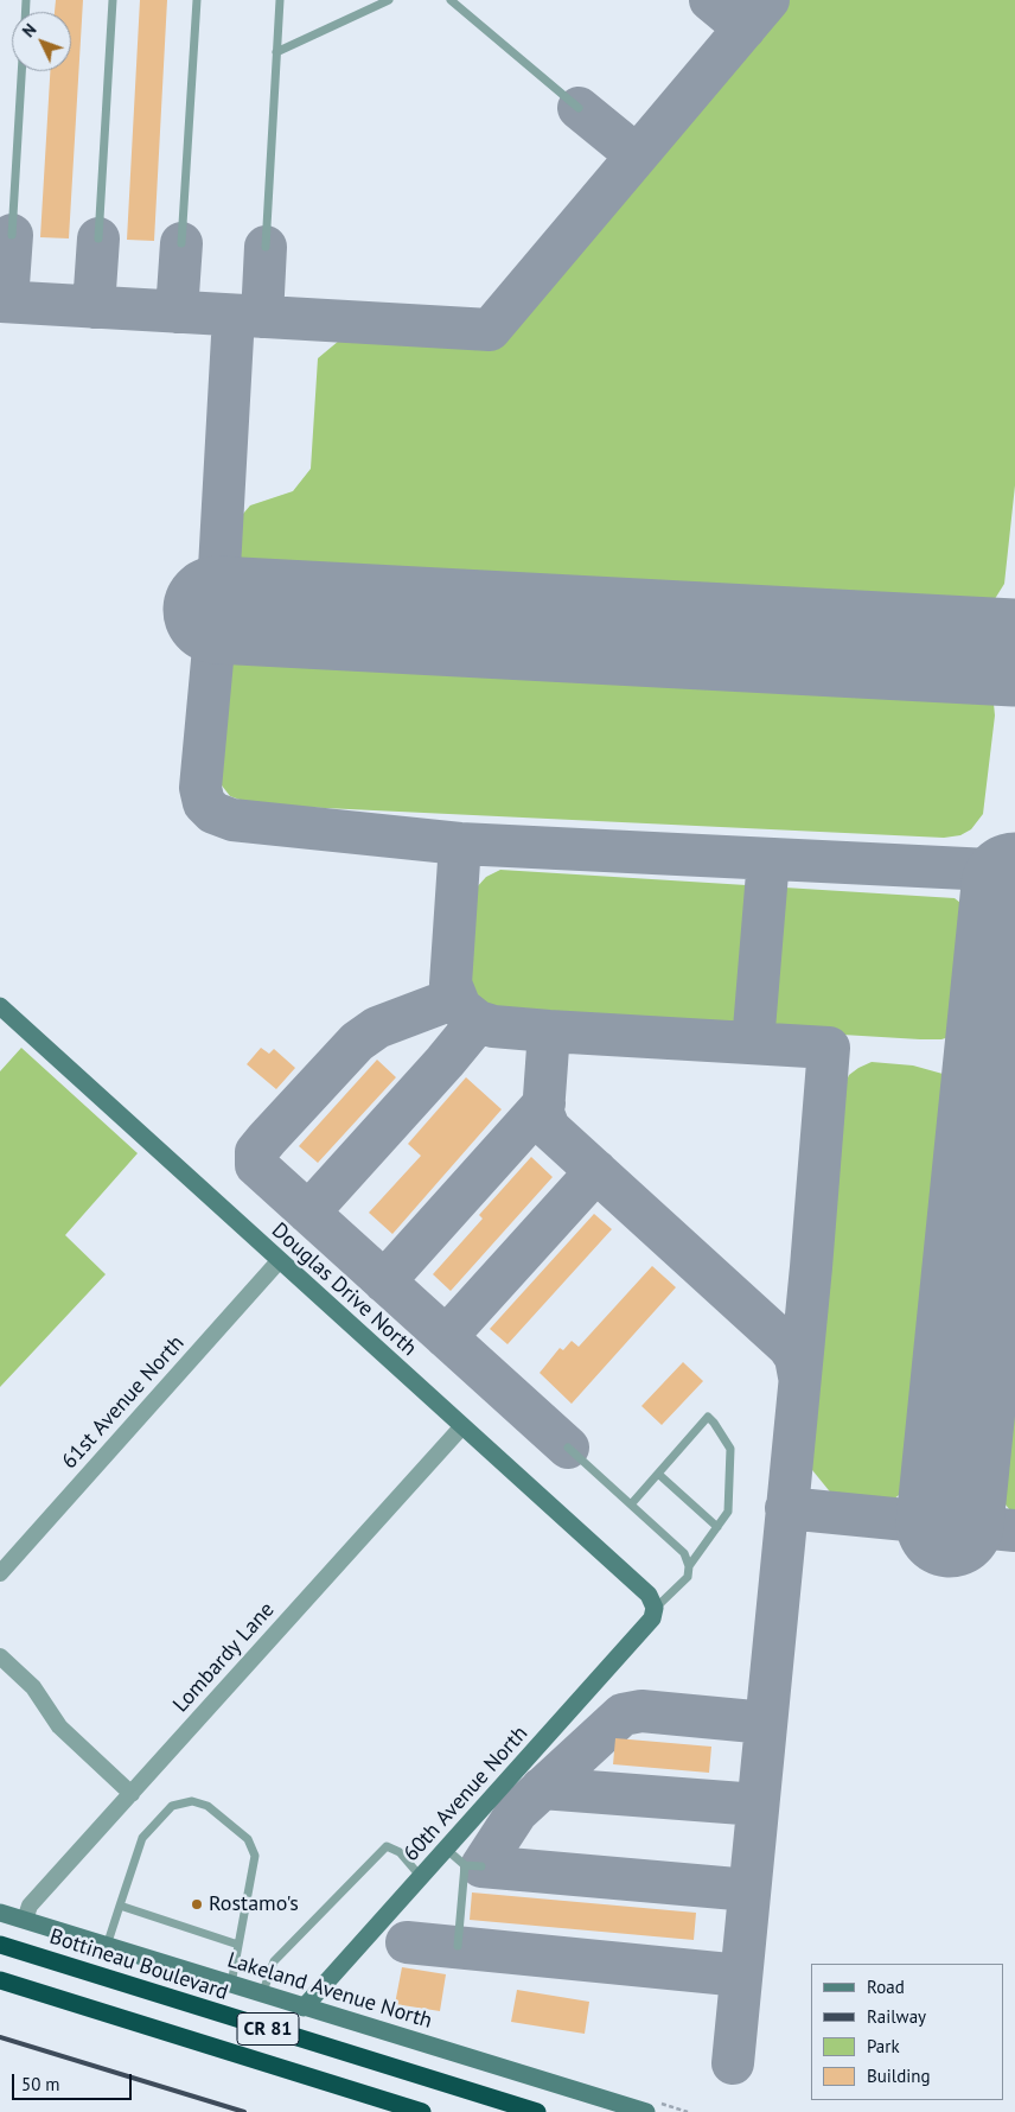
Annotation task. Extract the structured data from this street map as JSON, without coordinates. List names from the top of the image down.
{
  "streets": {
    "highway": ["Bottineau Boulevard", "CR 81"],
    "street": [
      "Douglas Drive North",
      "61st Avenue North",
      "Lombardy Lane",
      "60th Avenue North",
      "Lakeland Avenue North"
    ]
  },
  "crossings": [
    ["Douglas Drive North", "61st Avenue North"],
    ["Douglas Drive North", "Lombardy Lane"],
    ["Douglas Drive North", "60th Avenue North"],
    ["Lombardy Lane", "Lakeland Avenue North"],
    ["60th Avenue North", "Lakeland Avenue North"]
  ],
  "places": ["Rostamo's"],
  "legend": [
    "Road",
    "Railway",
    "Park",
    "Building"
  ],
  "scale_bar": "50 m",
  "north": "top left"
}
